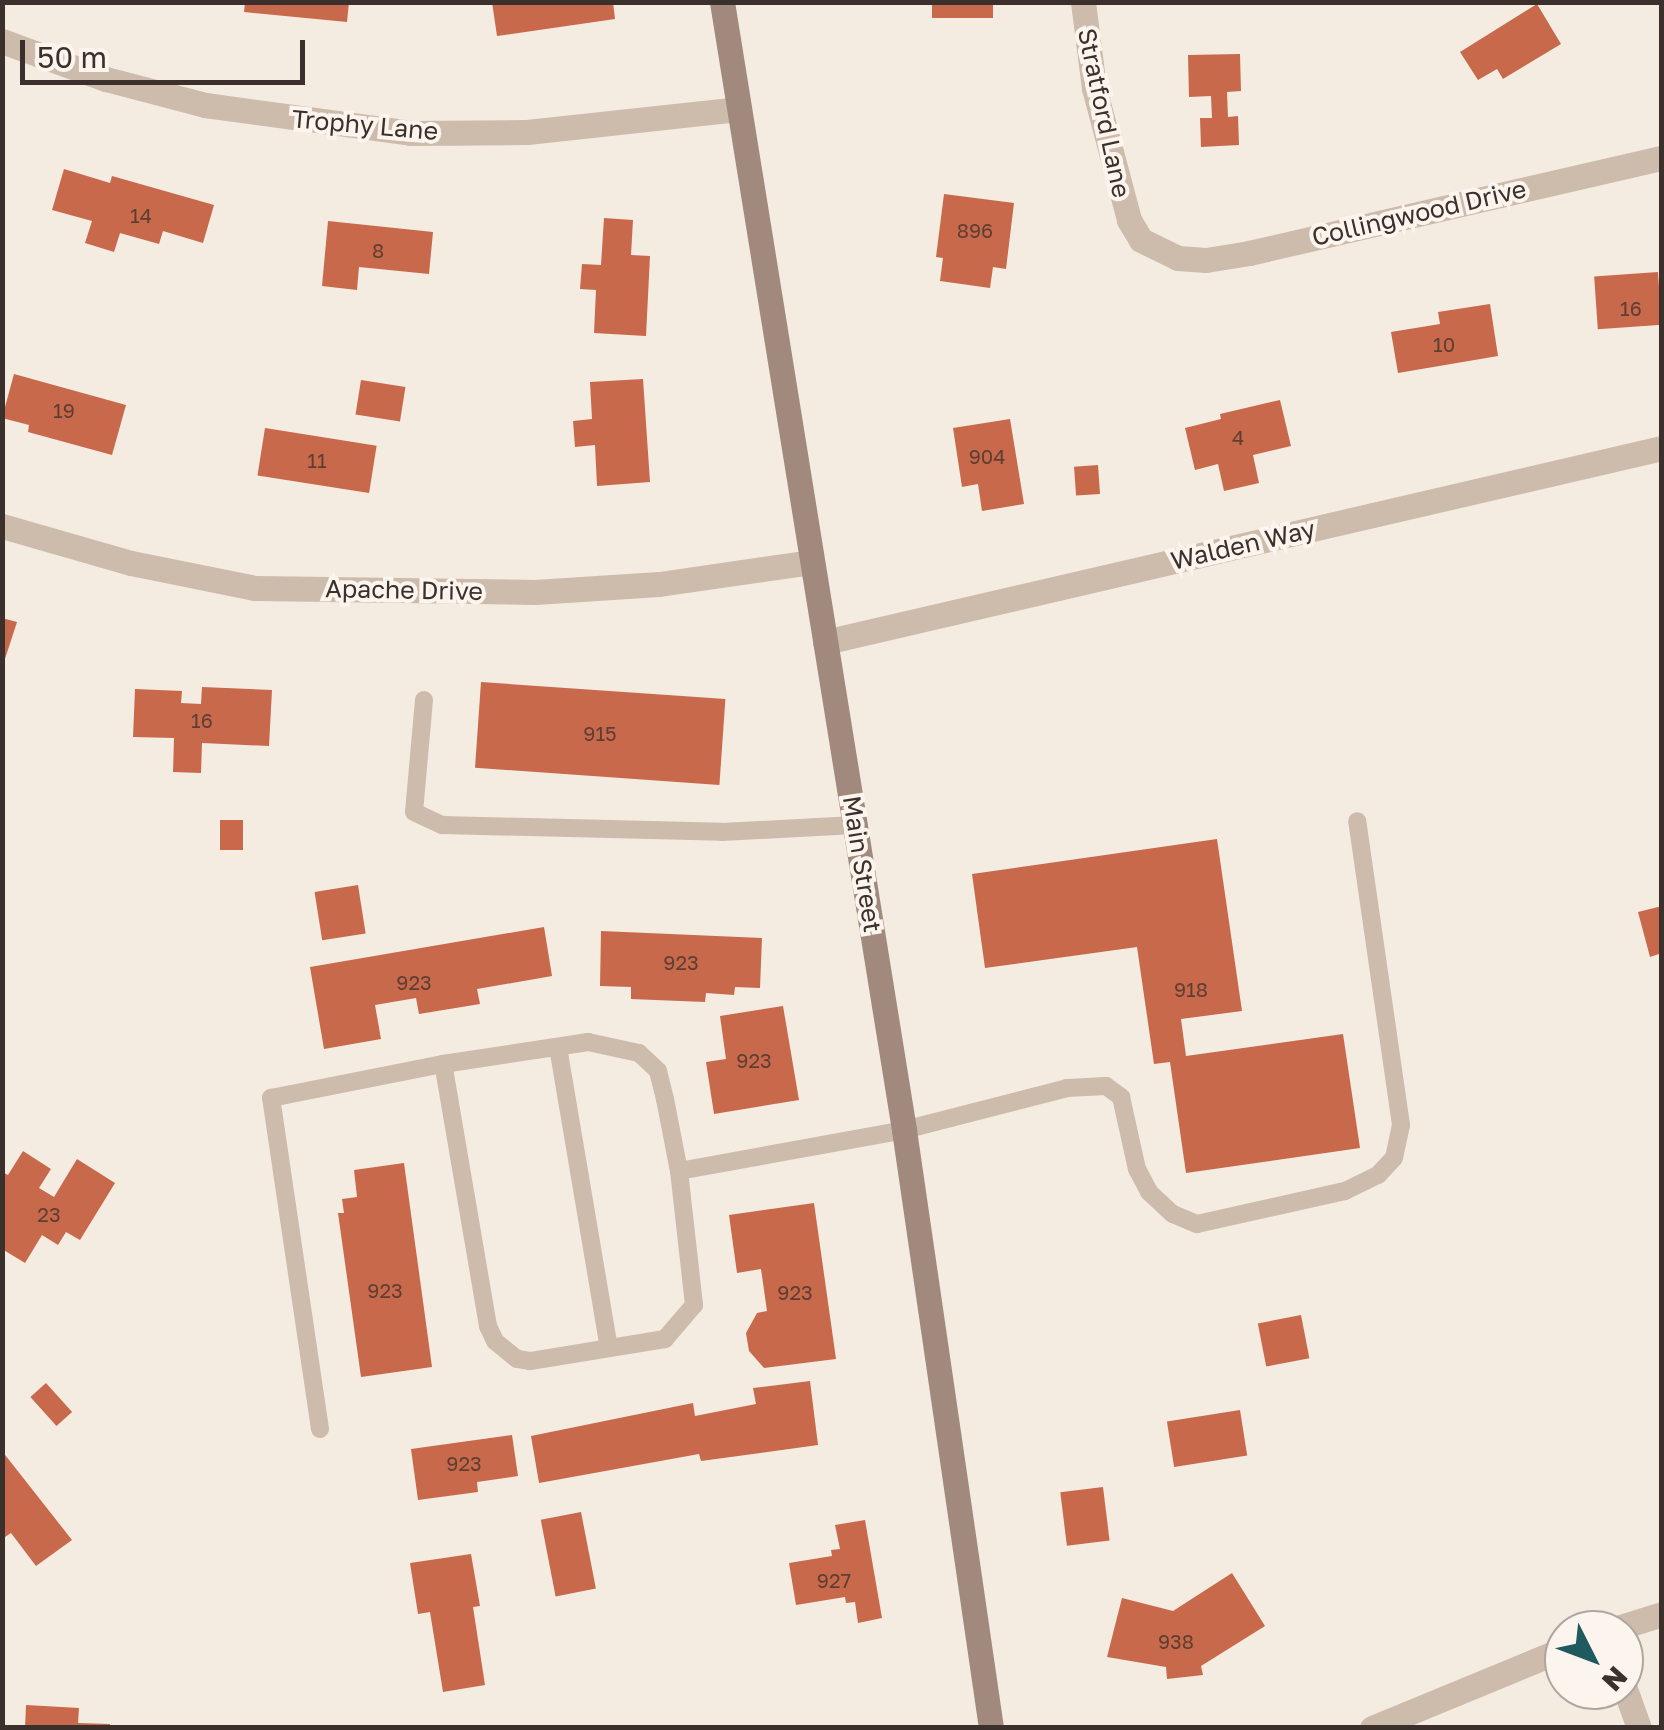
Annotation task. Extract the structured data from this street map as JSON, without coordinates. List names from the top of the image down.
{
  "streets": {
    "main road": ["Main Street"],
    "street": [
      "Stratford Lane",
      "Trophy Lane",
      "Collingwood Drive",
      "Walden Way",
      "Apache Drive"
    ]
  },
  "crossings": [
    ["Stratford Lane", "Collingwood Drive"],
    ["Trophy Lane", "Main Street"],
    ["Walden Way", "Main Street"],
    ["Apache Drive", "Main Street"]
  ],
  "house_numbers": [
    "14",
    "896",
    "8",
    "16",
    "10",
    "19",
    "4",
    "904",
    "11",
    "16",
    "915",
    "923",
    "923",
    "918",
    "923",
    "23",
    "923",
    "923",
    "923",
    "927",
    "938"
  ],
  "scale_bar": "50 m",
  "north": "bottom right"
}
